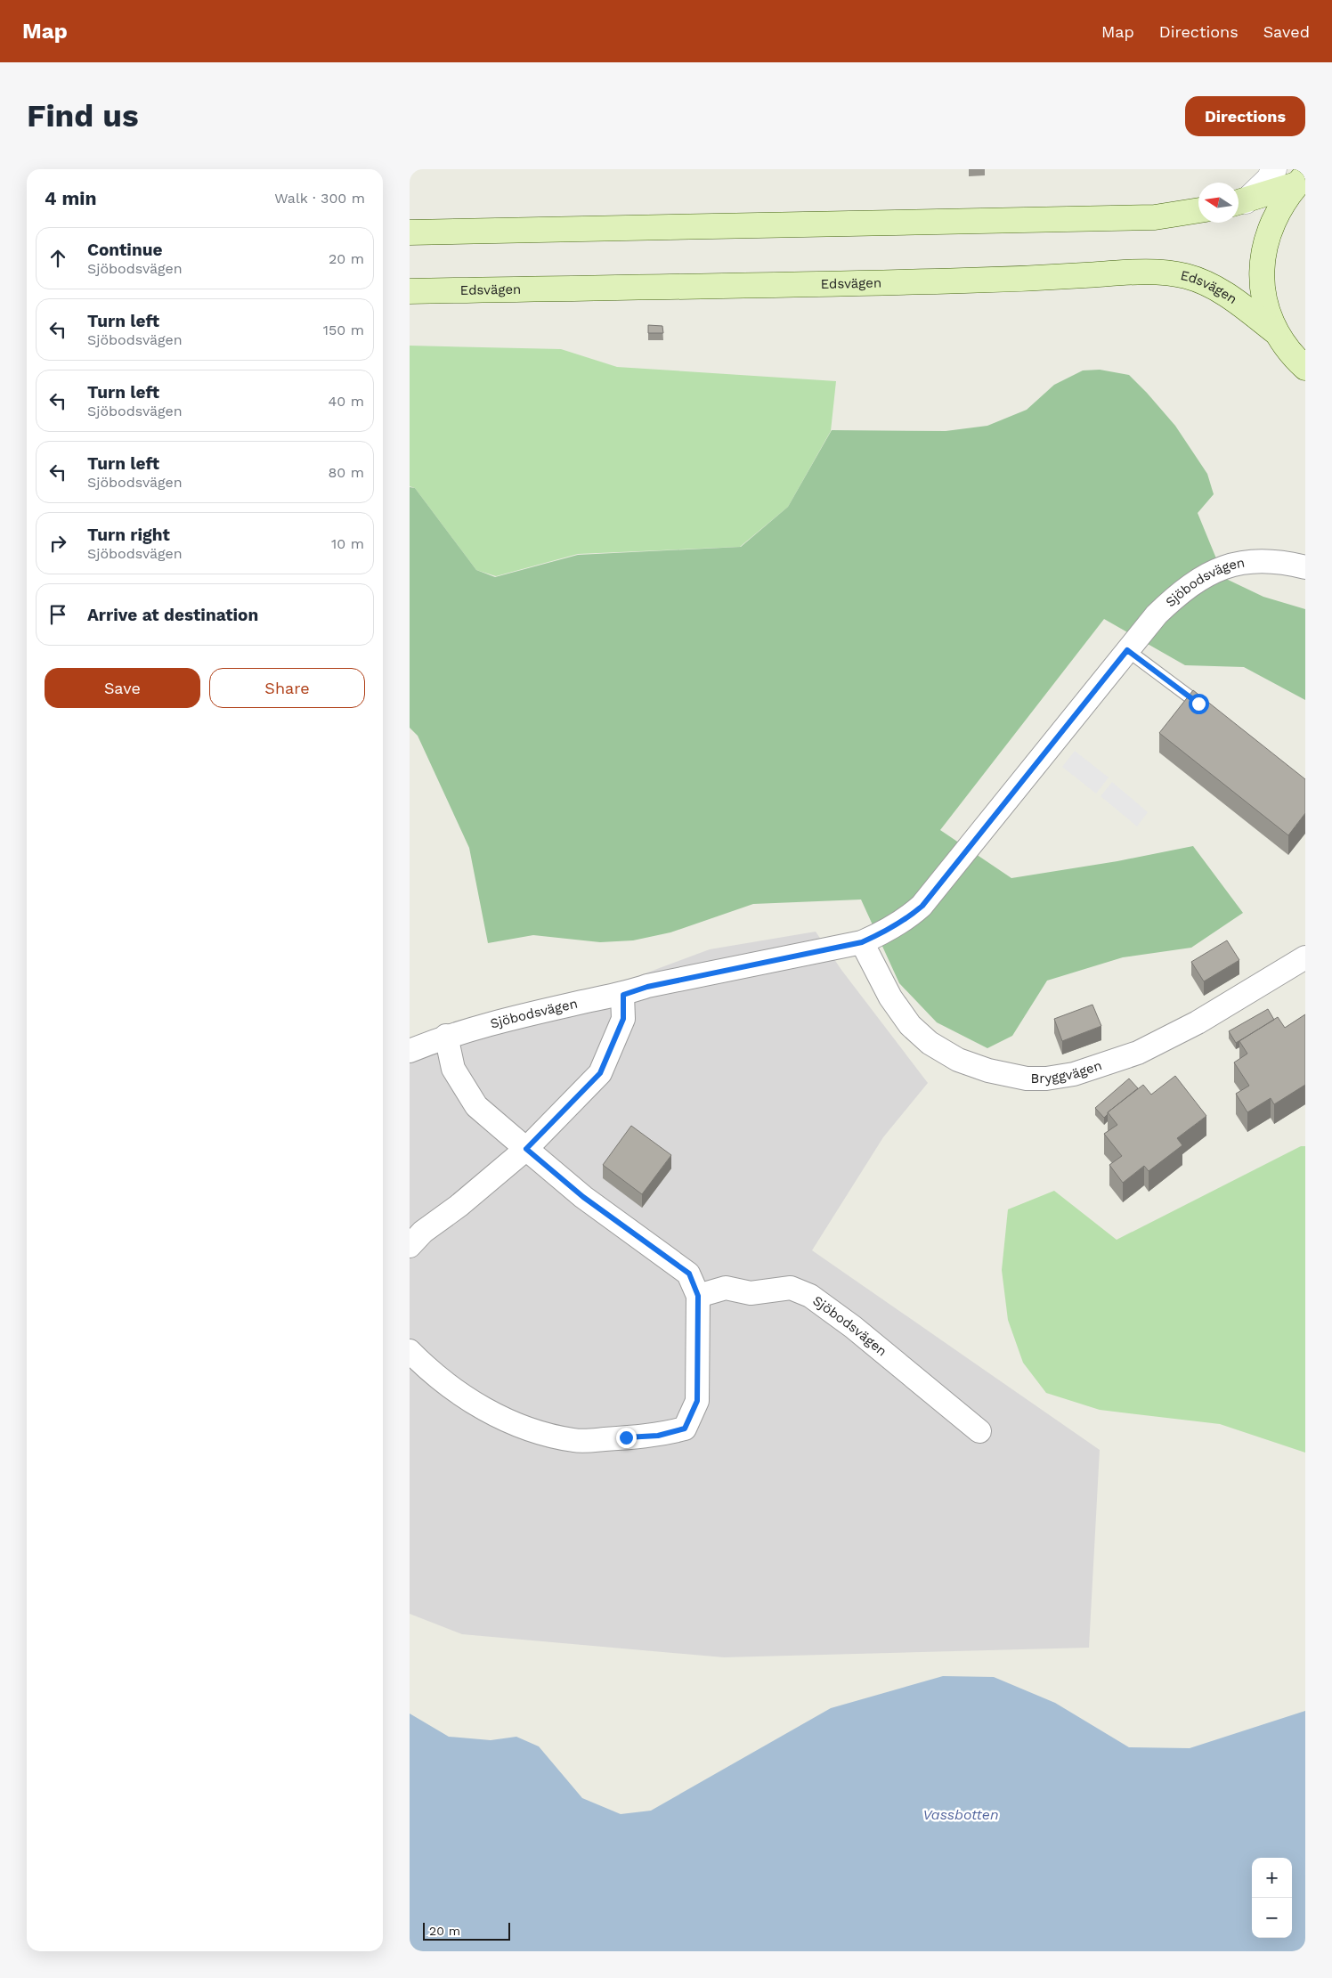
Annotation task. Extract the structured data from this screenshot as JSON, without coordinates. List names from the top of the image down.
{
  "streets": {
    "main road": ["Edsvägen"],
    "street": ["Sjöbodsvägen", "Bryggvägen"]
  },
  "crossings": [
    ["Sjöbodsvägen", "Bryggvägen"]
  ],
  "water": ["Vassbotten"],
  "scale_bar": "20 m",
  "north": "left",
  "page": {
    "header": "Map",
    "nav": ["Map", "Directions", "Saved"],
    "buttons": [
      "Directions",
      ["Save", "Share"]
    ],
    "title": "Find us",
    "heading": ["4 min", "Walk · 300 m"],
    "list": [
      ["Continue", "Sjöbodsvägen", "20 m"],
      ["Turn left", "Sjöbodsvägen", "150 m"],
      ["Turn left", "Sjöbodsvägen", "40 m"],
      ["Turn left", "Sjöbodsvägen", "80 m"],
      ["Turn right", "Sjöbodsvägen", "10 m"],
      "Arrive at destination"
    ],
    "map_buttons": ["+", "−"],
    "scale": "20 m"
  }
}
